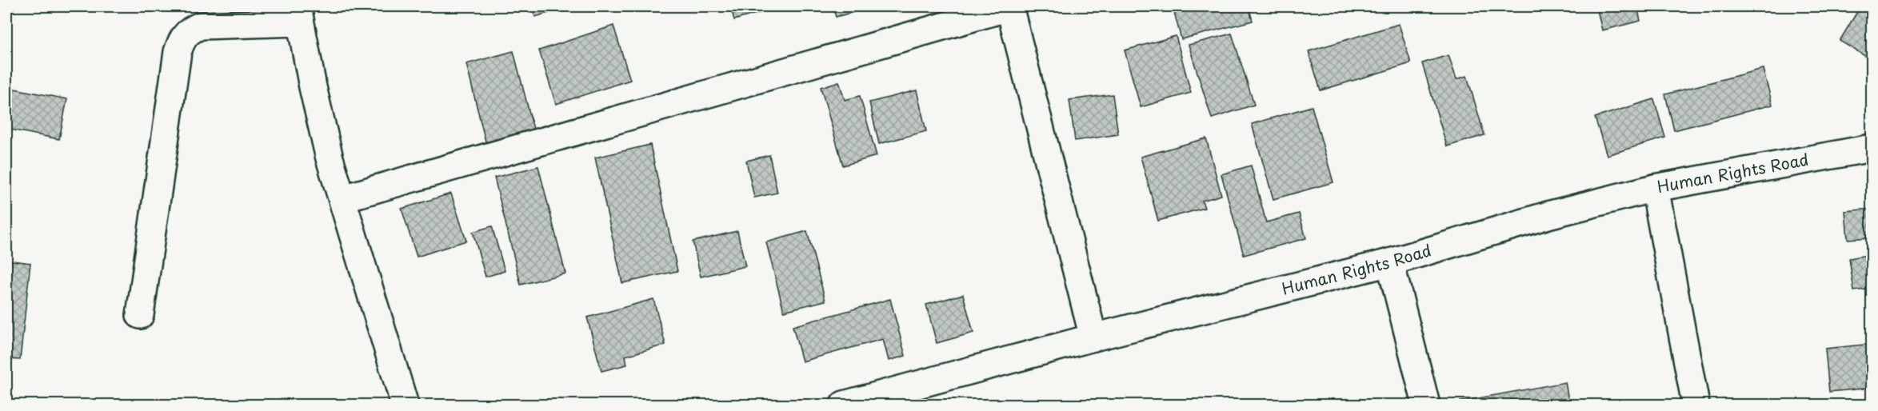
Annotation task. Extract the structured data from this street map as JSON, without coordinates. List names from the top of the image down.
{
  "streets": {
    "street": ["Human Rights Road"]
  }
}
